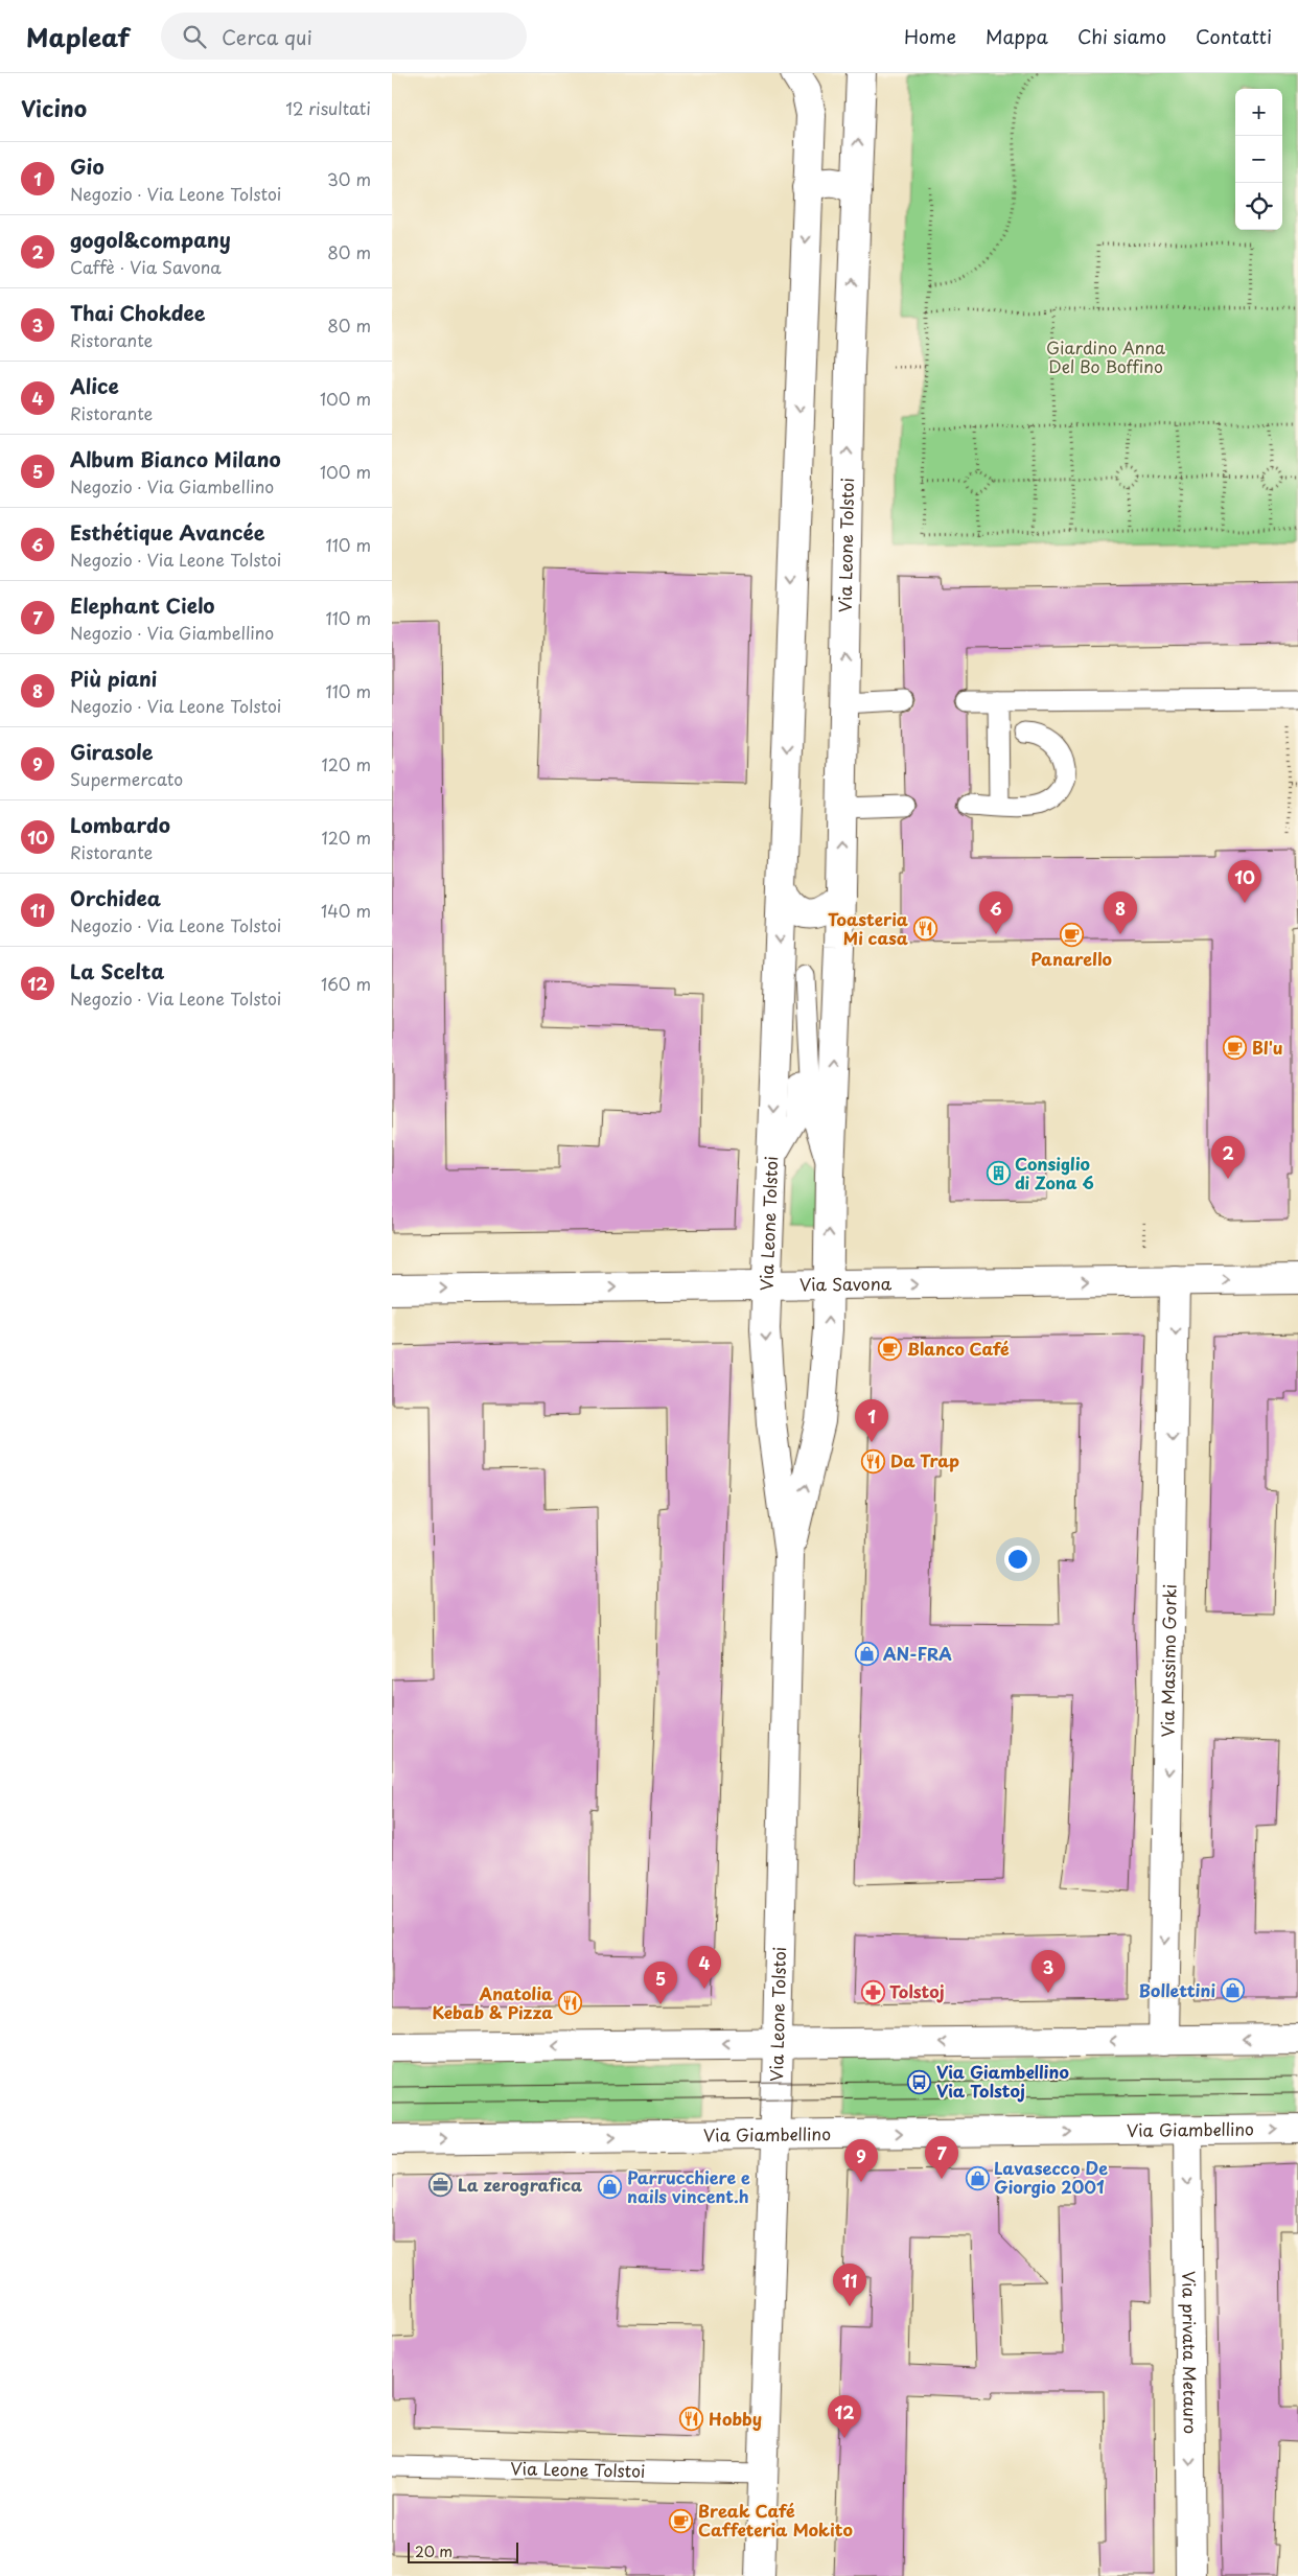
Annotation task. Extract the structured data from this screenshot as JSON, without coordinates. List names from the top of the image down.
{
  "streets": {
    "street": [
      "Via Leone Tolstoi",
      "Via Savona",
      "Via Massimo Gorki",
      "Via Giambellino",
      "Via privata Metauro"
    ]
  },
  "crossings": [
    ["Via Leone Tolstoi", "Via Savona"],
    ["Via Leone Tolstoi", "Via Giambellino"],
    ["Via Savona", "Via Massimo Gorki"],
    ["Via Giambellino", "Via privata Metauro"]
  ],
  "one_way": ["Via Savona", "Via Massimo Gorki", "Via privata Metauro"],
  "parks": ["Giardino Anna Del Bo Boffino"],
  "places": {
    "restaurant": [
      "Toasteria Mi casa",
      "Da Trap",
      "Anatolia Kebab & Pizza",
      "Hobby"
    ],
    "cafe": [
      "Panarello",
      "Bl'u",
      "Blanco Café",
      "Break Café Caffeteria Mokito"
    ],
    "building": ["Consiglio di Zona 6"],
    "shop": [
      "AN-FRA",
      "Bollettini",
      "Lavasecco De Giorgio 2001",
      "Parrucchiere e nails vincent.h"
    ],
    "pharmacy": ["Tolstoj"],
    "bus stop": ["Via Giambellino Via Tolstoj"],
    "office": ["La zerografica"]
  },
  "scale_bar": "20 m",
  "page": {
    "header": "Mapleaf",
    "search": "Cerca qui",
    "nav": [
      "Home",
      "Mappa",
      "Chi siamo",
      "Contatti"
    ],
    "heading": ["Vicino", "12 risultati"],
    "map_buttons": ["+", "−"],
    "list": [
      {
        "mark": "1",
        "name": "Gio",
        "note": "Negozio · Via Leone Tolstoi",
        "value": "30 m"
      },
      {
        "mark": "2",
        "name": "gogol&company",
        "note": "Caffè · Via Savona",
        "value": "80 m"
      },
      {
        "mark": "3",
        "name": "Thai Chokdee",
        "note": "Ristorante",
        "value": "80 m"
      },
      {
        "mark": "4",
        "name": "Alice",
        "note": "Ristorante",
        "value": "100 m"
      },
      {
        "mark": "5",
        "name": "Album Bianco Milano",
        "note": "Negozio · Via Giambellino",
        "value": "100 m"
      },
      {
        "mark": "6",
        "name": "Esthétique Avancée",
        "note": "Negozio · Via Leone Tolstoi",
        "value": "110 m"
      },
      {
        "mark": "7",
        "name": "Elephant Cielo",
        "note": "Negozio · Via Giambellino",
        "value": "110 m"
      },
      {
        "mark": "8",
        "name": "Più piani",
        "note": "Negozio · Via Leone Tolstoi",
        "value": "110 m"
      },
      {
        "mark": "9",
        "name": "Girasole",
        "note": "Supermercato",
        "value": "120 m"
      },
      {
        "mark": "10",
        "name": "Lombardo",
        "note": "Ristorante",
        "value": "120 m"
      },
      {
        "mark": "11",
        "name": "Orchidea",
        "note": "Negozio · Via Leone Tolstoi",
        "value": "140 m"
      },
      {
        "mark": "12",
        "name": "La Scelta",
        "note": "Negozio · Via Leone Tolstoi",
        "value": "160 m"
      }
    ],
    "pins": [
      "10",
      "6",
      "8",
      "2",
      "1",
      "4",
      "3",
      "5",
      "7",
      "9",
      "11",
      "12"
    ],
    "scale": "20 m"
  }
}
